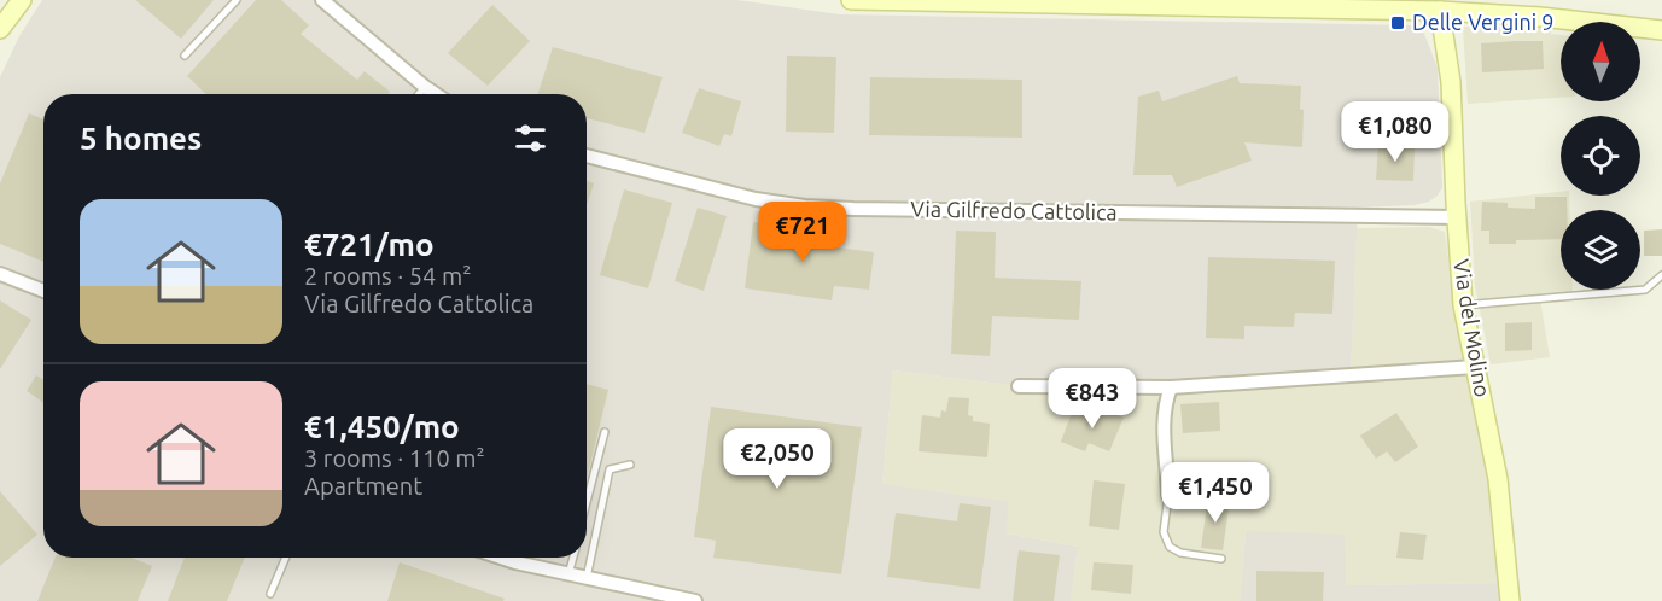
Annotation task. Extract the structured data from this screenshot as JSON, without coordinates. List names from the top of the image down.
{
  "streets": {
    "main road": ["Via del Molino"],
    "street": ["Via Gilfredo Cattolica"]
  },
  "crossings": [
    ["Via Gilfredo Cattolica", "Via del Molino"]
  ],
  "places": {
    "transit": ["Delle Vergini 9"]
  },
  "north": "top",
  "page": {
    "heading": "5 homes",
    "price": [
      "€1,080",
      "€721",
      "€843",
      "€2,050",
      "€1,450"
    ],
    "list": [
      {
        "name": "€721/mo",
        "note": "2 rooms · 54 m² · Via Gilfredo Cattolica"
      },
      {
        "name": "€1,450/mo",
        "note": "3 rooms · 110 m² · Apartment"
      }
    ]
  }
}
